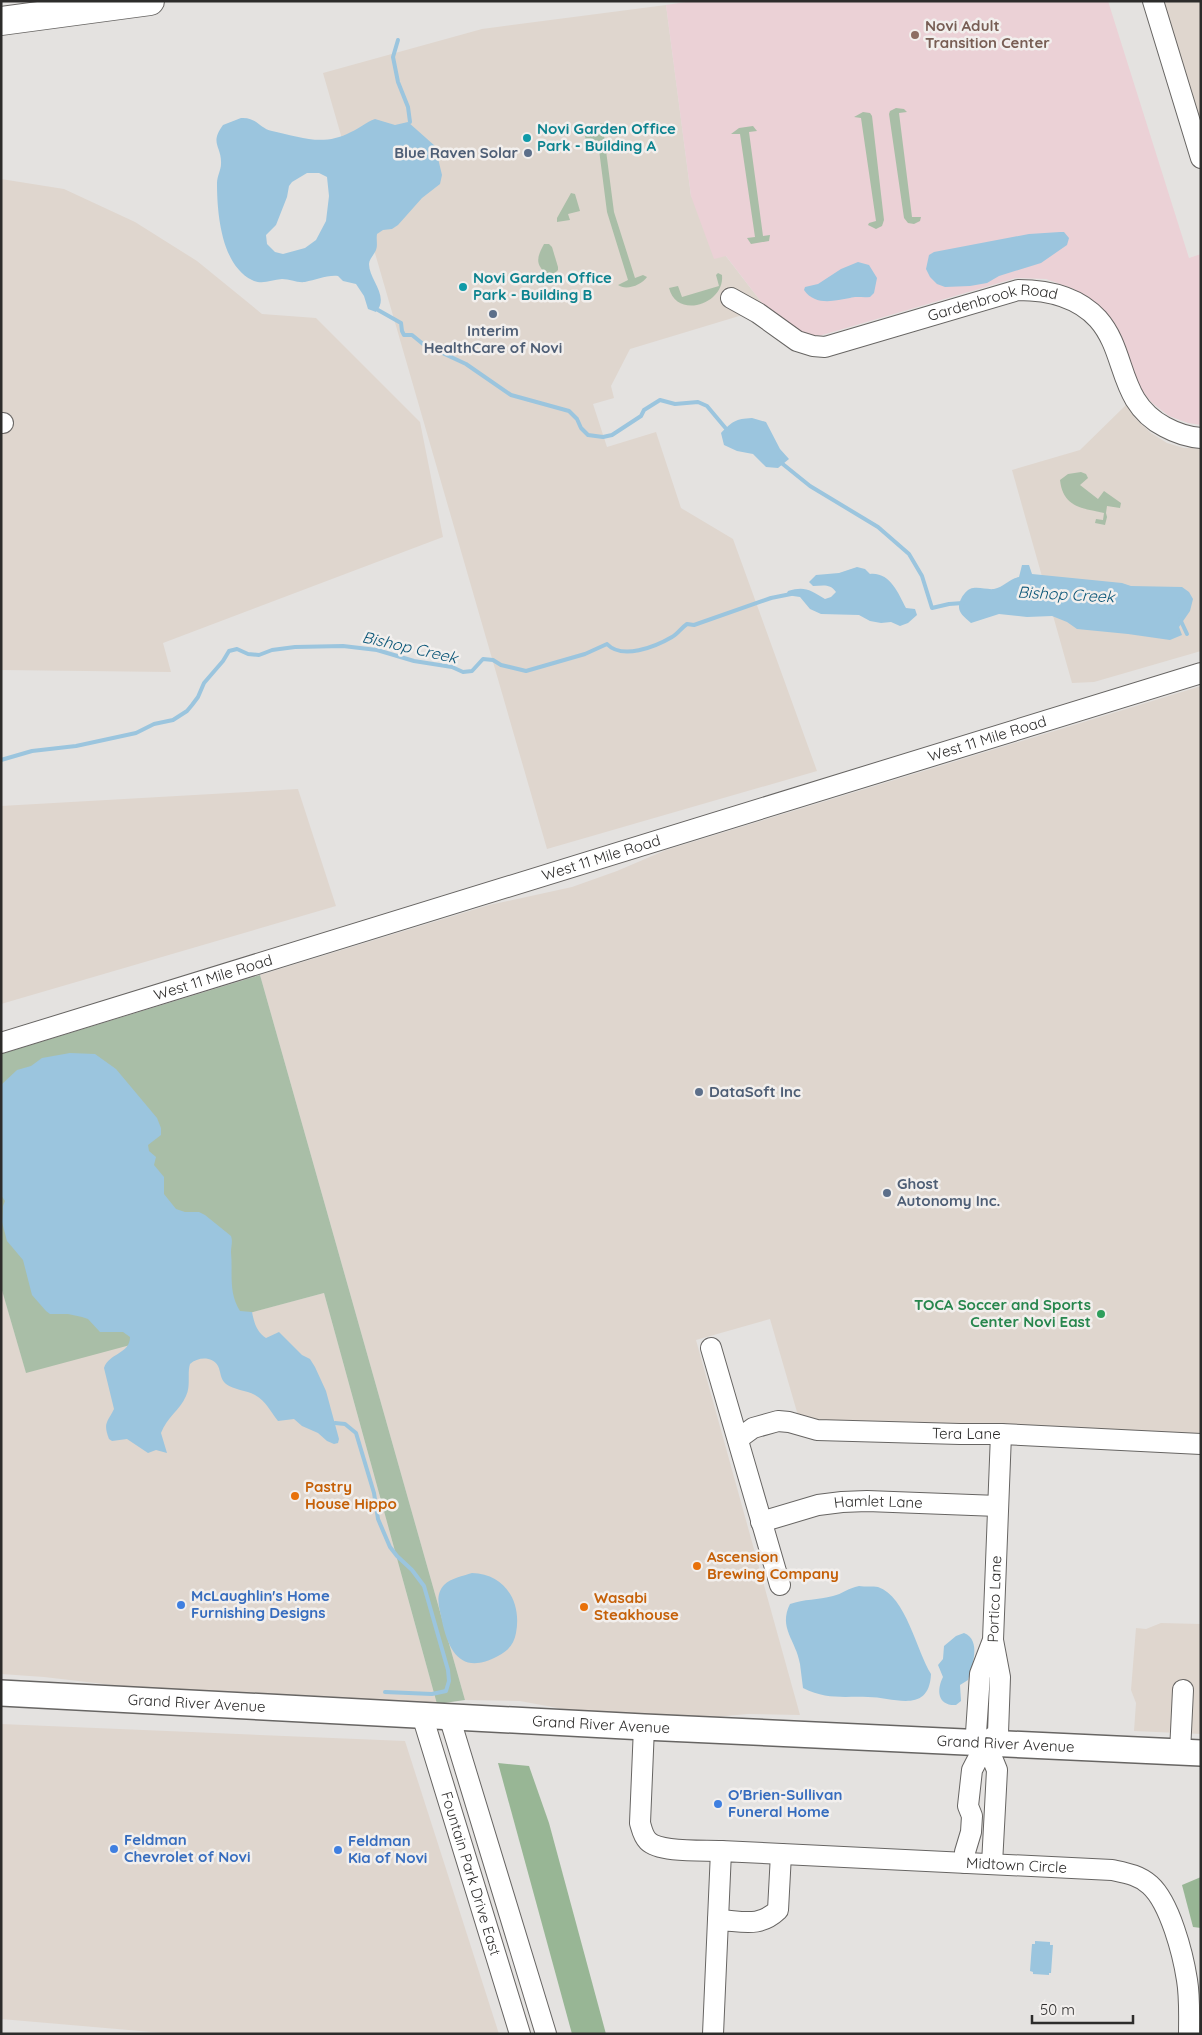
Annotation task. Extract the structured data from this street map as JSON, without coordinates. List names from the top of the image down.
{
  "streets": {
    "main road": ["Grand River Avenue"],
    "street": [
      "Gardenbrook Road",
      "West 11 Mile Road",
      "Tera Lane",
      "Hamlet Lane",
      "Portico Lane",
      "Midtown Circle",
      "Fountain Park Drive East"
    ]
  },
  "crossings": [
    ["Tera Lane", "Portico Lane"],
    ["Hamlet Lane", "Portico Lane"],
    ["Portico Lane", "Grand River Avenue"],
    ["Portico Lane", "Midtown Circle"],
    ["Grand River Avenue", "Midtown Circle"],
    ["Grand River Avenue", "Fountain Park Drive East"]
  ],
  "water": ["Bishop Creek"],
  "places": [
    "Novi Adult Transition Center",
    "Novi Garden Office Park - Building A",
    "Blue Raven Solar",
    "Novi Garden Office Park - Building B",
    "Interim HealthCare of Novi",
    "DataSoft Inc",
    "Ghost Autonomy Inc.",
    "TOCA Soccer and Sports Center Novi East",
    "Pastry House Hippo",
    "Ascension Brewing Company",
    "McLaughlin's Home Furnishing Designs",
    "Wasabi Steakhouse",
    "O'Brien-Sullivan Funeral Home",
    "Feldman Chevrolet of Novi",
    "Feldman Kia of Novi"
  ],
  "scale_bar": "50 m"
}
